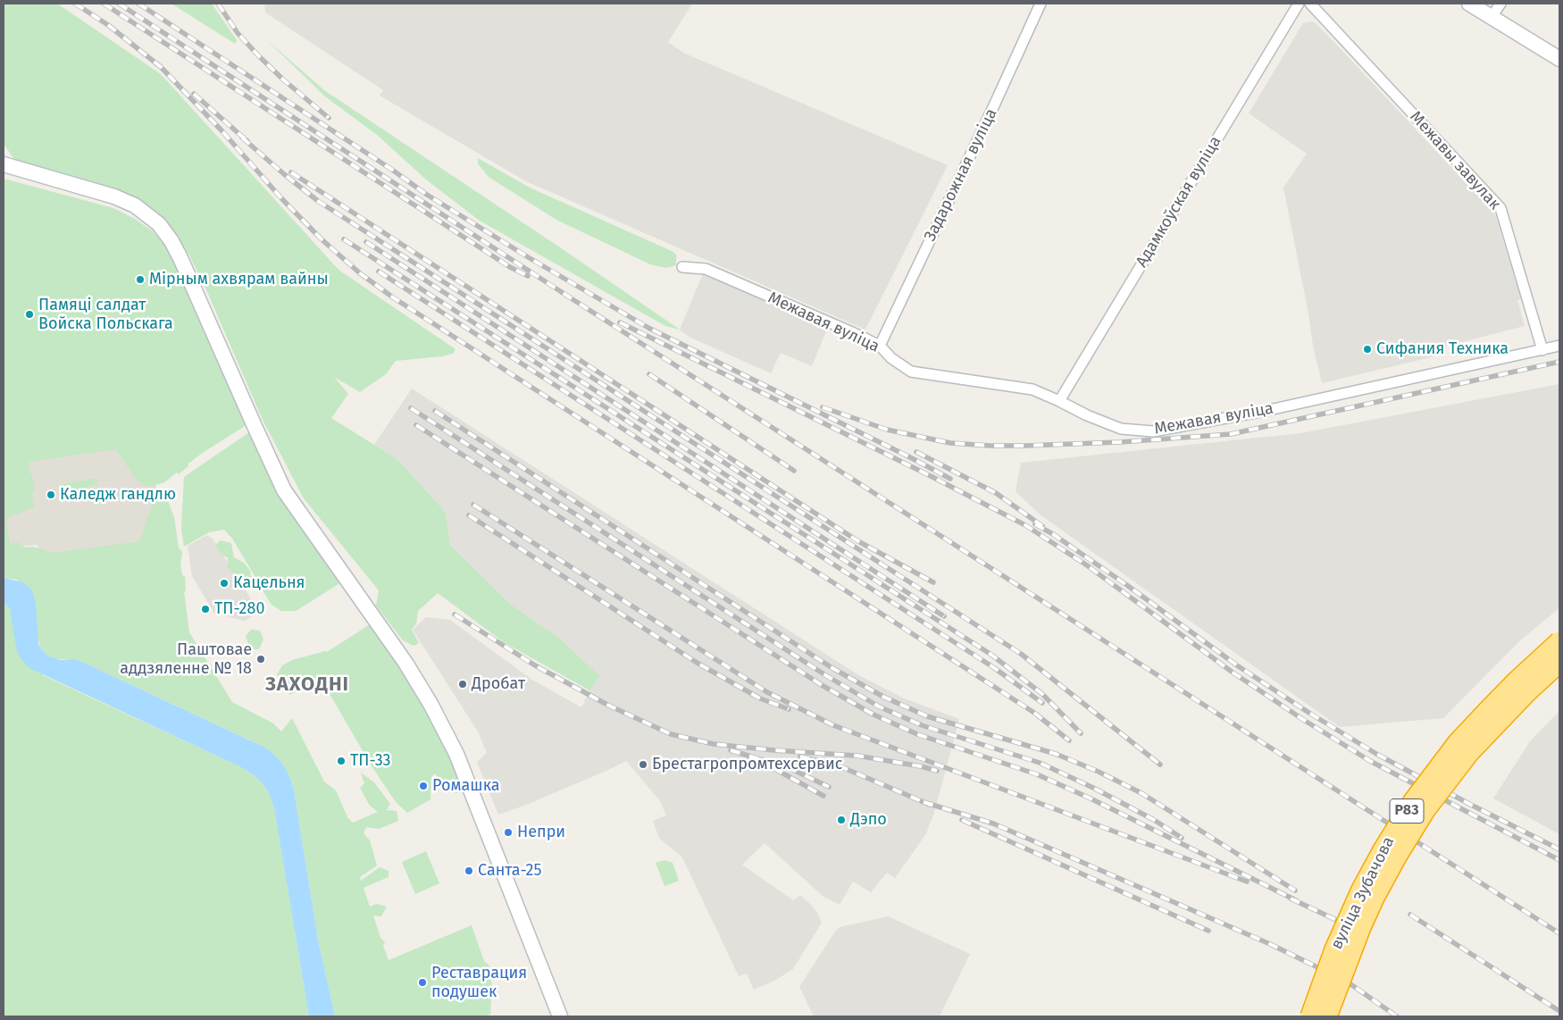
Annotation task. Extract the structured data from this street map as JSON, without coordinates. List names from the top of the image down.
{
  "streets": {
    "highway": ["Р83", "вуліца Зубачова"],
    "street": [
      "Межавы завулак",
      "Задарожная вуліца",
      "Адамкоўская вуліца",
      "Межавая вуліца"
    ]
  },
  "crossings": [
    ["Межавы завулак", "Межавая вуліца"],
    ["Задарожная вуліца", "Межавая вуліца"],
    ["Адамкоўская вуліца", "Межавая вуліца"]
  ],
  "districts": ["ЗАХОДНІ"],
  "places": [
    "Мірным ахвярам вайны",
    "Памяці салдат Войска Польскага",
    "Сифания Техника",
    "Каледж гандлю",
    "Кацельня",
    "ТП-280",
    "Паштовае аддзяленне № 18",
    "Дробат",
    "ТП-33",
    "Брестагропромтехсервис",
    "Ромашка",
    "Дэпо",
    "Непри",
    "Санта-25",
    "Реставрация подушек"
  ]
}
